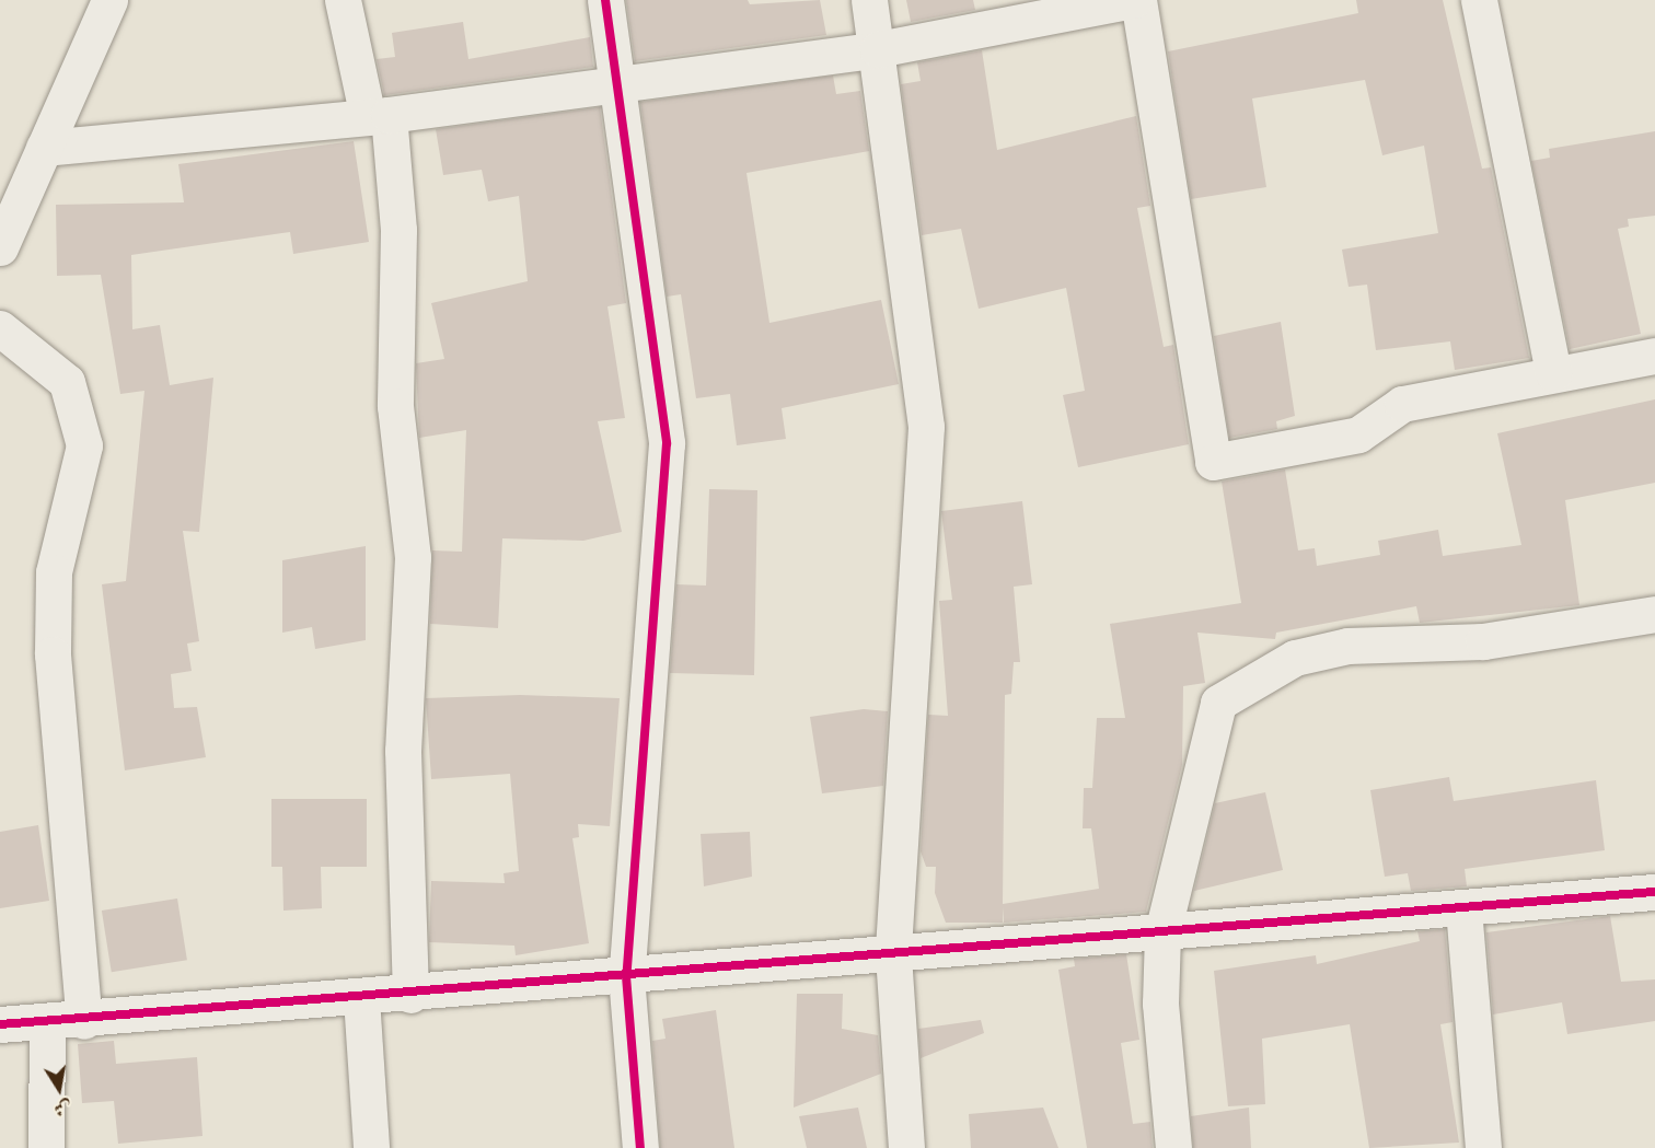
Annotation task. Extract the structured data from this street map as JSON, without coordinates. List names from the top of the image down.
{
  "north": "bottom"
}
